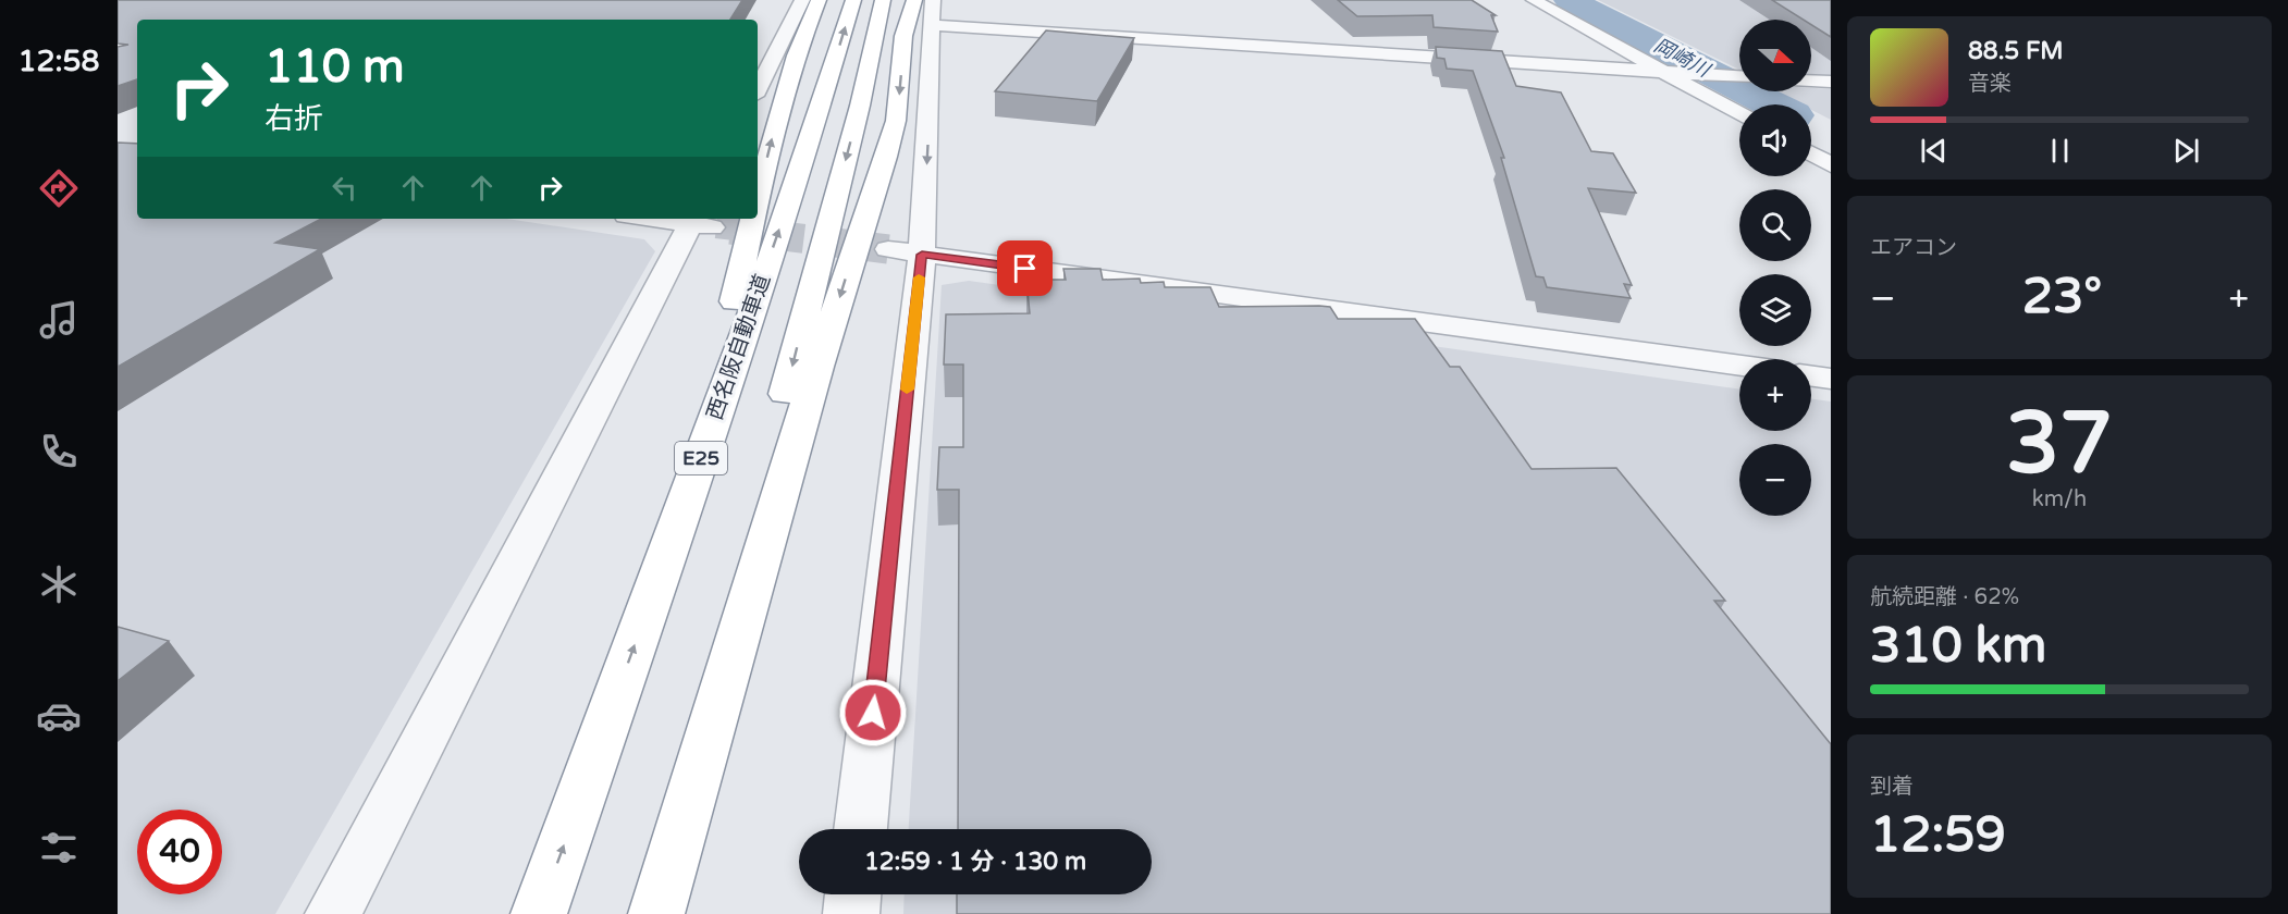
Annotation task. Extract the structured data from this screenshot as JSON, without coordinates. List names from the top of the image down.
{
  "streets": {
    "highway": ["西名阪自動車道", "E25"]
  },
  "water": ["岡崎川"],
  "north": "right",
  "page": {
    "tabs": "12:58",
    "map_buttons": ["+", "−"],
    "turn": ["110 m", "右折"],
    "song": ["88.5 FM", "音楽"],
    "tile": [
      "エアコン",
      ["37", "km/h"],
      ["航続距離 · 62%", "310 km"],
      ["到着", "12:59"]
    ],
    "heat": ["−", "23°", "+"],
    "limit": "40",
    "trip": "12:59 · 1 分 · 130 m"
  }
}
